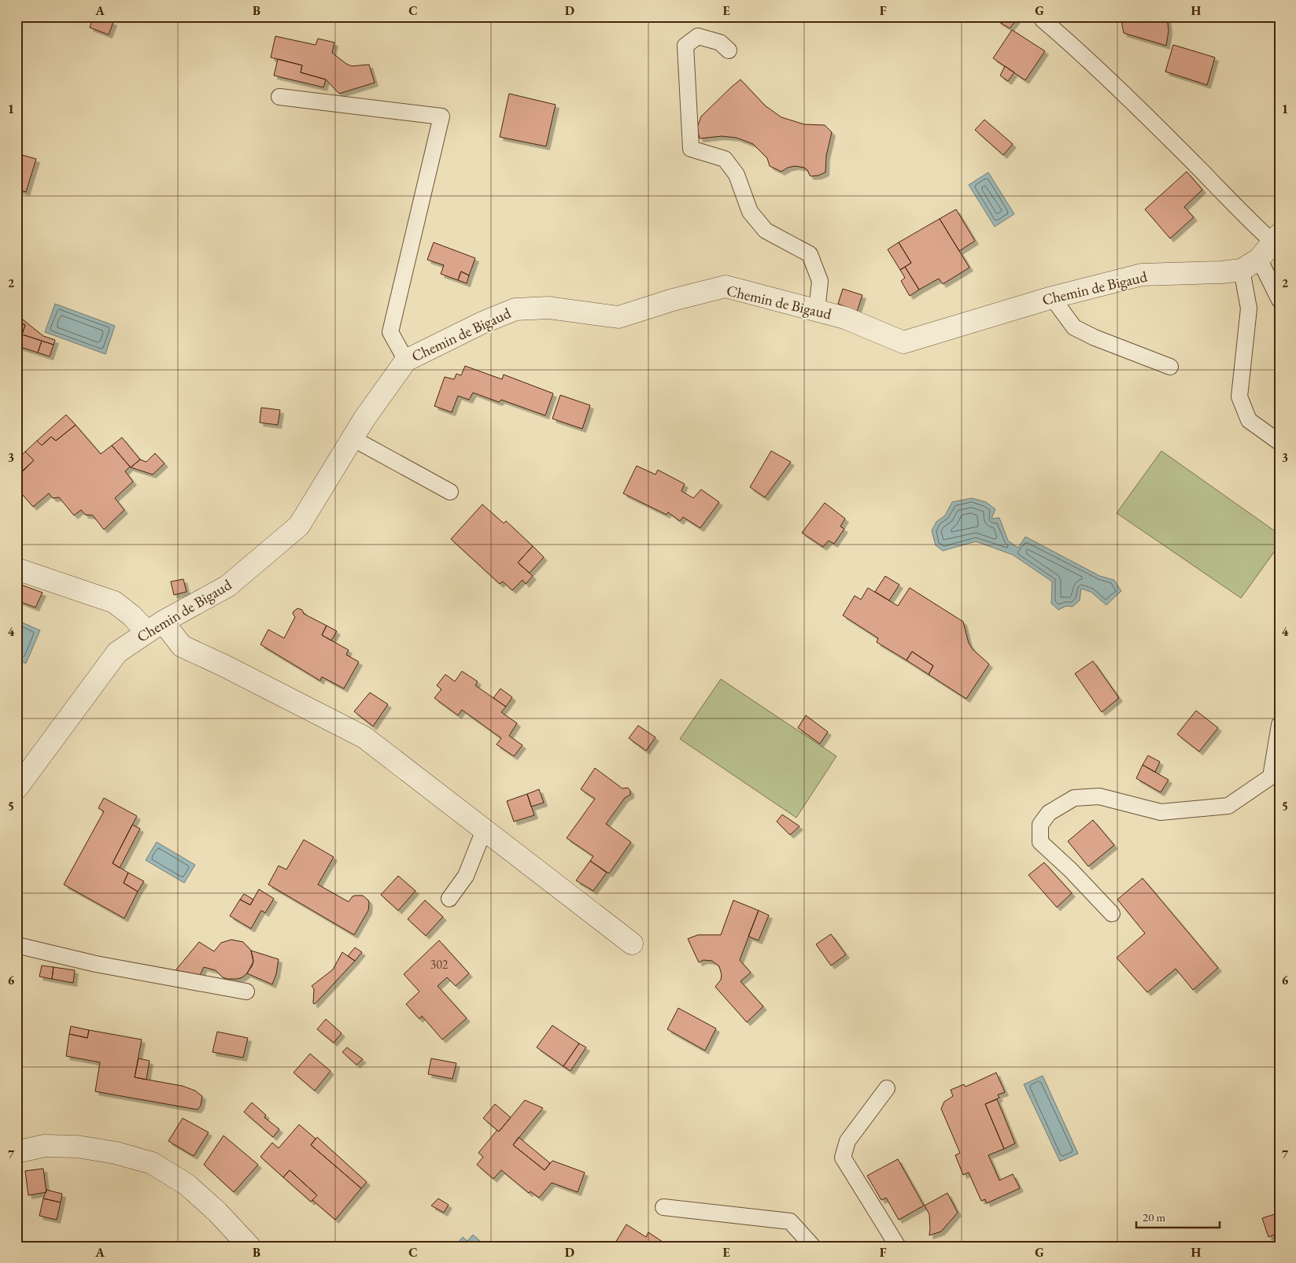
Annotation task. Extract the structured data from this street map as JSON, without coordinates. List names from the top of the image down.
{
  "streets": {
    "street": ["Chemin de Bigaud"]
  },
  "house_numbers": ["302"],
  "scale_bar": "20 m",
  "grid": {
    "columns": [
      "A",
      "B",
      "C",
      "D",
      "E",
      "F",
      "G",
      "H"
    ],
    "rows": [
      "1",
      "2",
      "3",
      "4",
      "5",
      "6",
      "7"
    ]
  }
}
